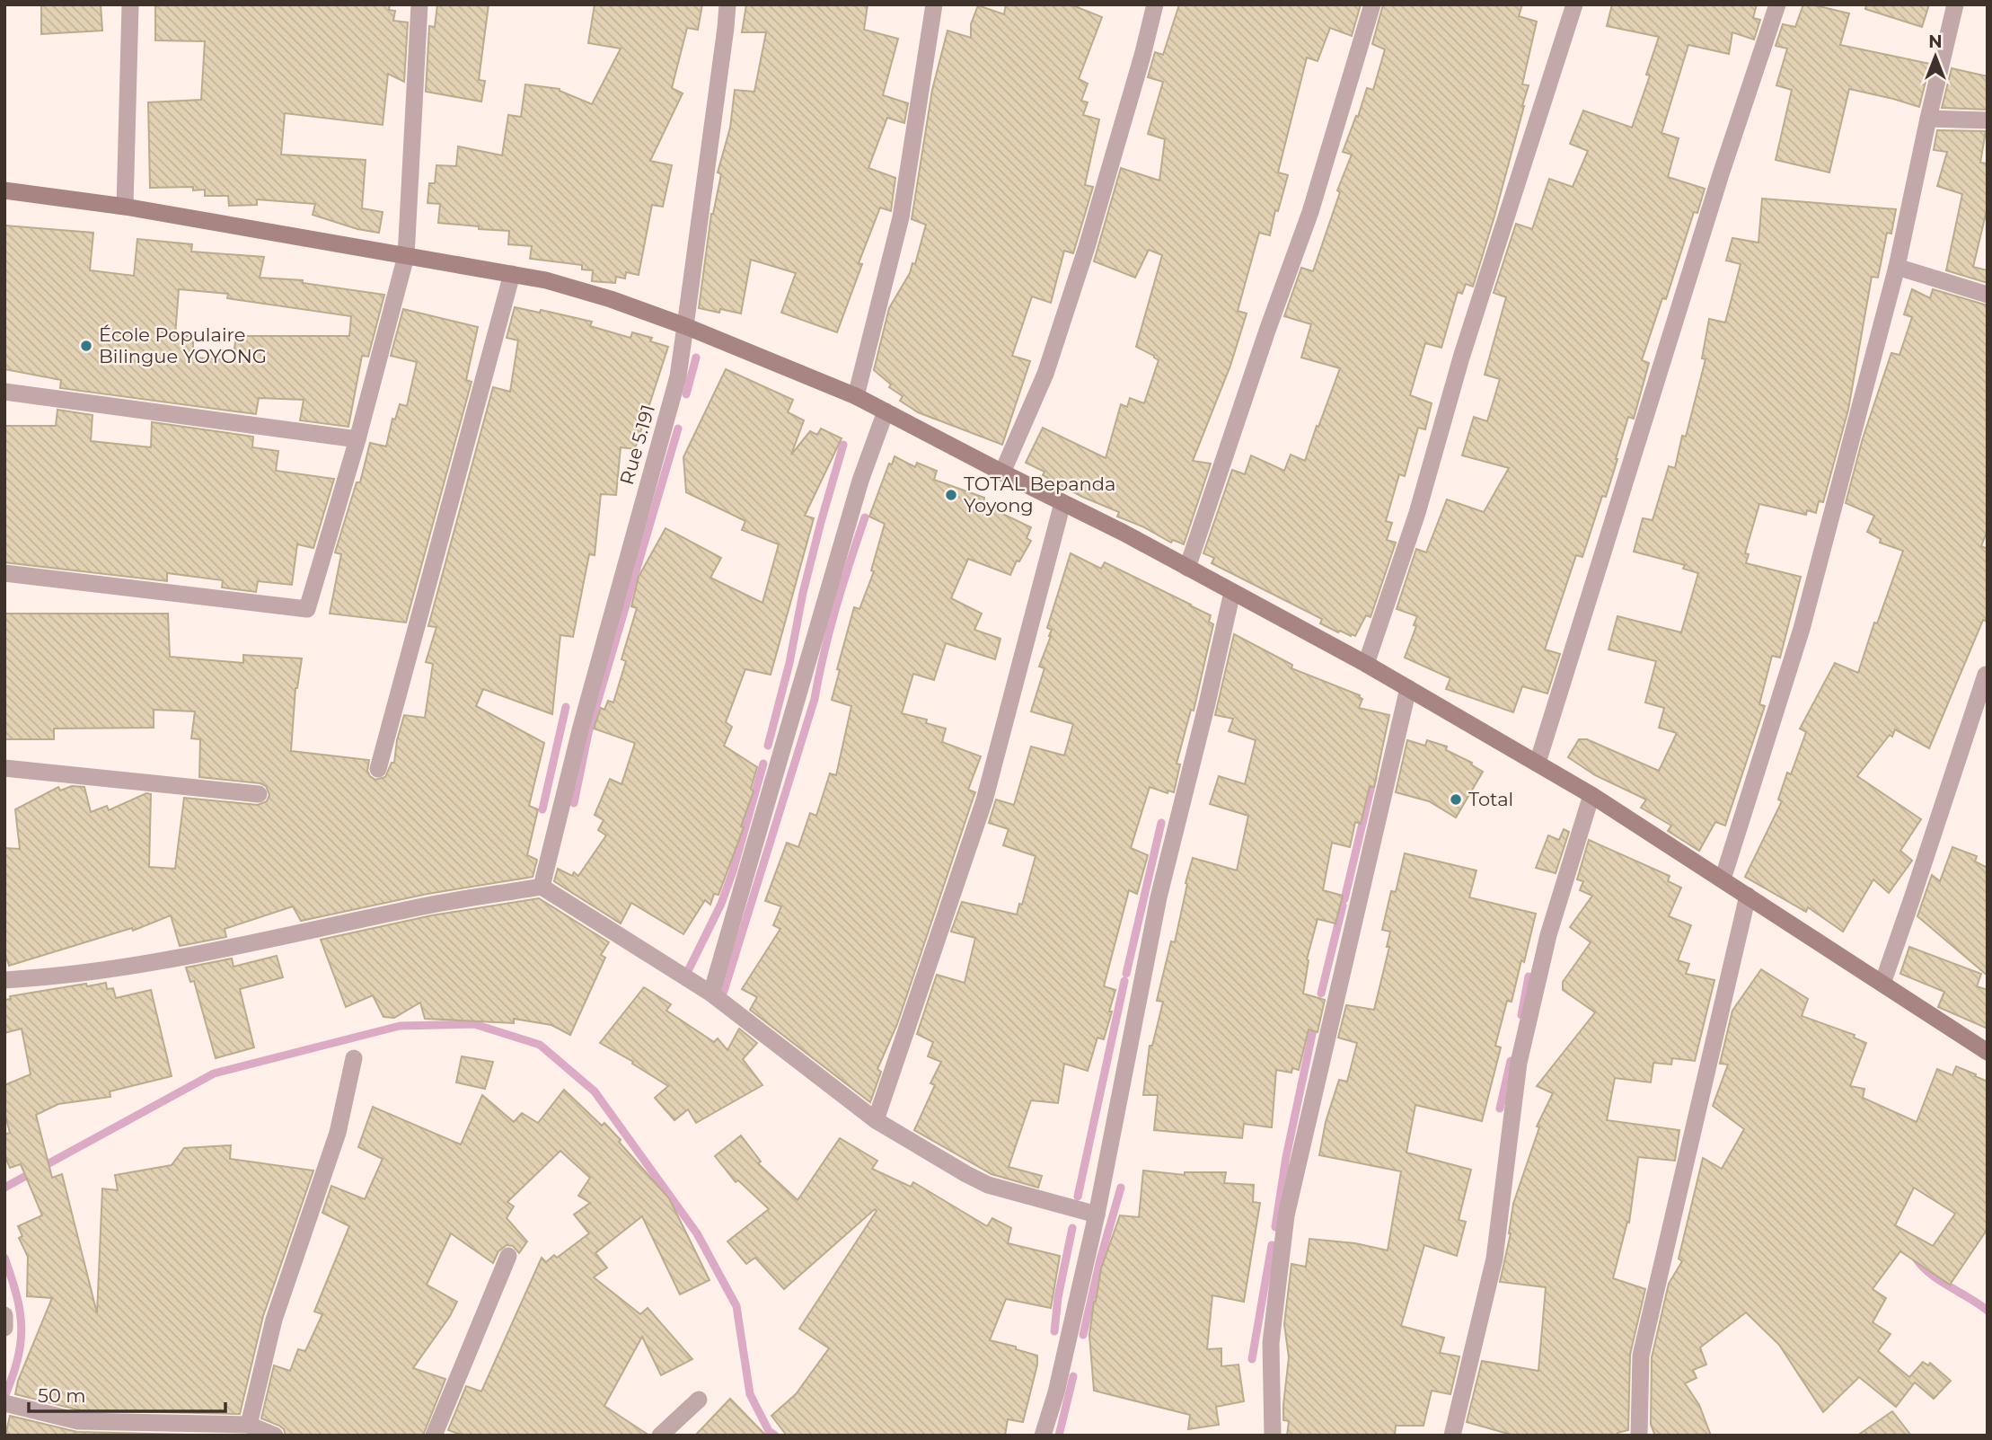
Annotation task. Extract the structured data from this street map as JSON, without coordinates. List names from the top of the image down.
{
  "streets": {
    "street": ["Rue 5.191"]
  },
  "places": ["École Populaire Bilingue YOYONG", "TOTAL Bepanda Yoyong", "Total"],
  "scale_bar": "50 m",
  "north": "top"
}
